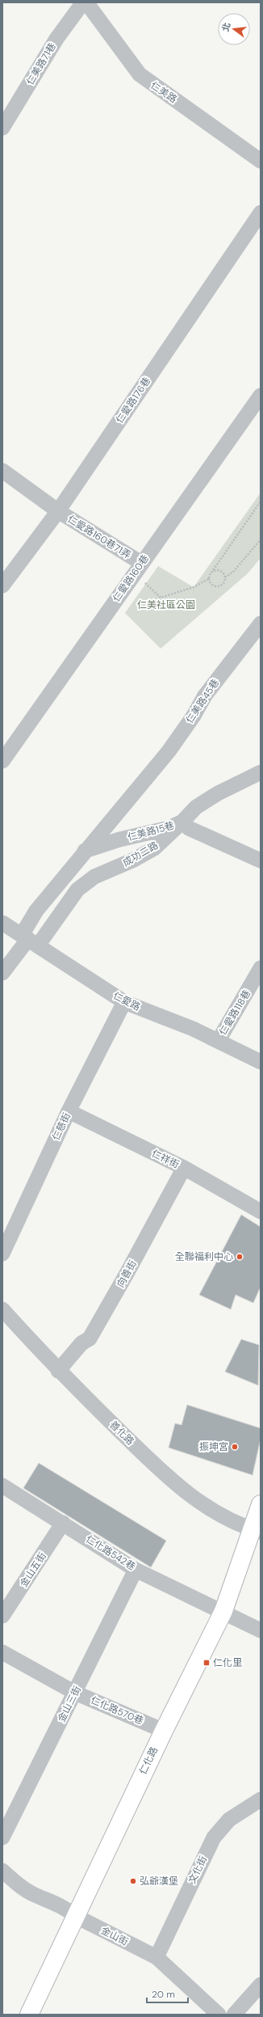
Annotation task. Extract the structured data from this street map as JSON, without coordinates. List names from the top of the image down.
{
  "streets": {
    "main road": ["仁化路"],
    "street": [
      "仁美路71巷",
      "仁美路",
      "仁愛路176巷",
      "仁愛路160巷71弄",
      "仁愛路160巷",
      "仁美路45巷",
      "仁美路15巷",
      "成功二路",
      "仁愛路",
      "仁愛路118巷",
      "仁慈街",
      "仁祥街",
      "向善街",
      "善化路",
      "仁化路542巷",
      "金山五街",
      "金山三街",
      "仁化路570巷",
      "文化街",
      "金山街"
    ]
  },
  "crossings": [
    ["仁愛路176巷", "仁愛路160巷71弄"],
    ["仁愛路160巷71弄", "仁愛路160巷"],
    ["仁美路45巷", "成功二路"],
    ["仁美路15巷", "成功二路"],
    ["成功二路", "仁愛路"],
    ["仁愛路", "仁愛路118巷"],
    ["仁愛路", "仁慈街"],
    ["仁慈街", "仁祥街"],
    ["仁祥街", "向善街"],
    ["向善街", "善化路"],
    ["善化路", "仁化路"],
    ["仁化路542巷", "金山五街"],
    ["仁化路542巷", "金山三街"],
    ["仁化路542巷", "仁化路"],
    ["金山三街", "仁化路570巷"],
    ["仁化路570巷", "仁化路"],
    ["仁化路", "金山街"],
    ["文化街", "金山街"]
  ],
  "parks": ["仁美社區公園"],
  "places": {
    "other": ["全聯福利中心", "振坤宮", "弘爺漢堡"],
    "transit": ["仁化里"]
  },
  "scale_bar": "20 m",
  "north": "left"
}
